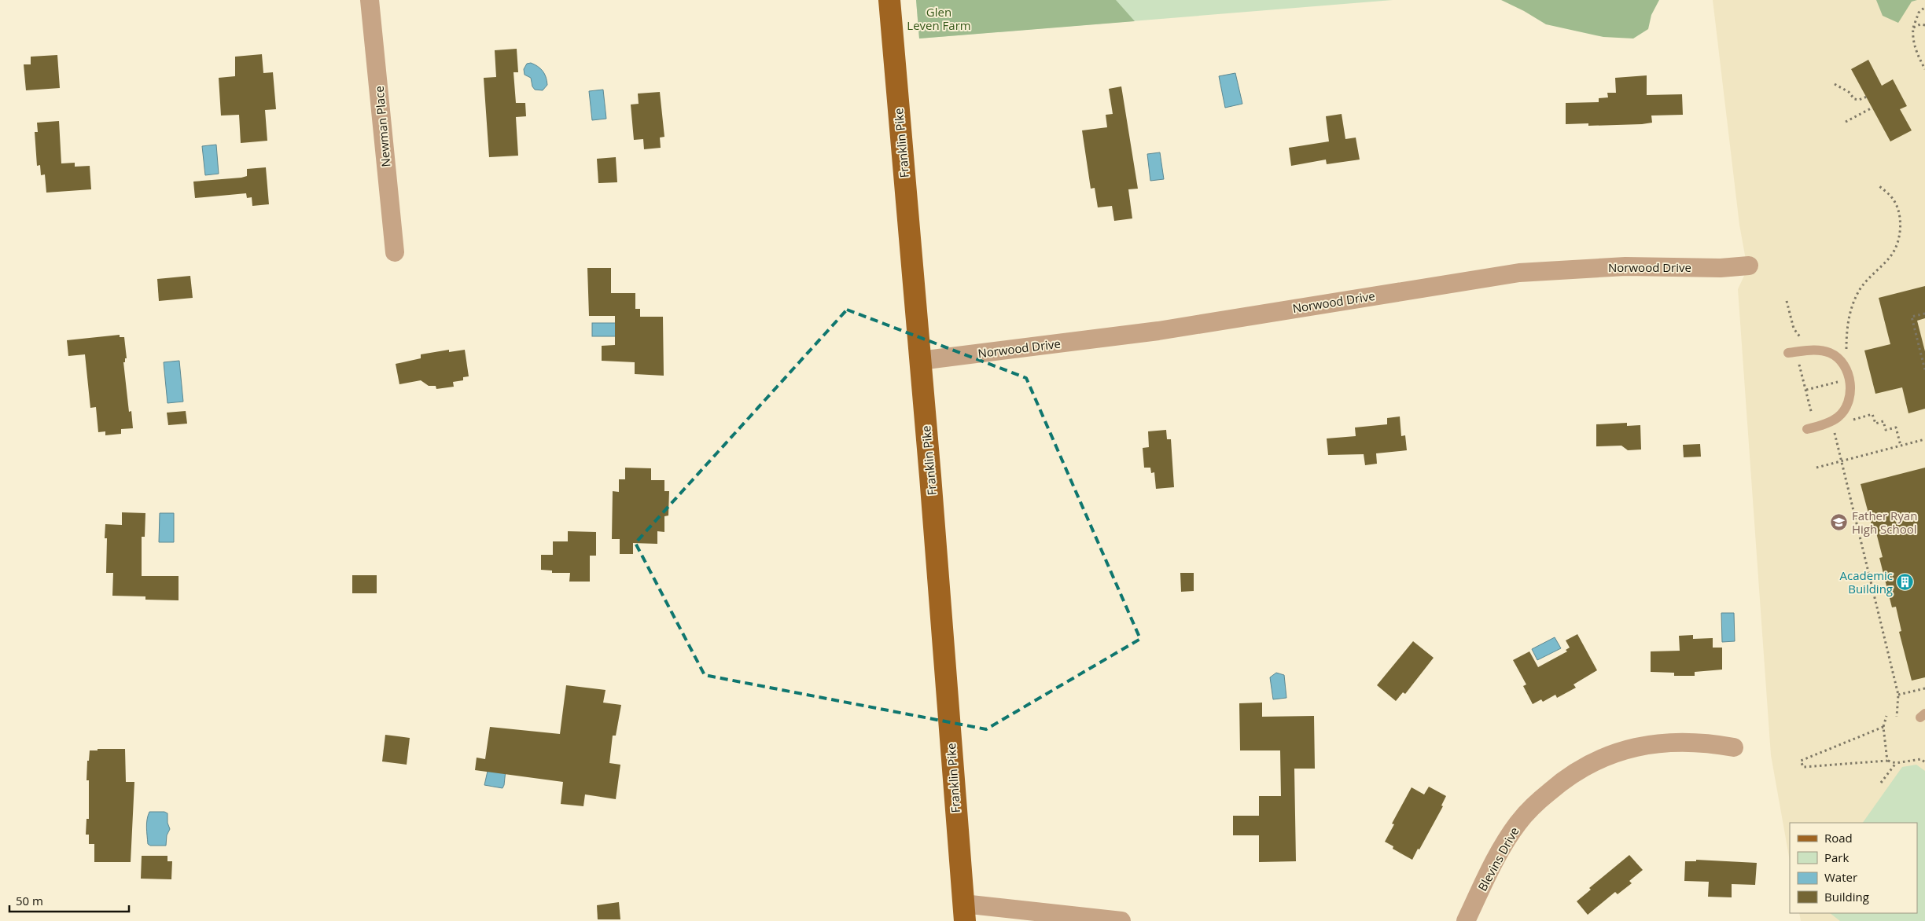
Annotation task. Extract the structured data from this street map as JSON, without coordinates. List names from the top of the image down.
{
  "streets": {
    "main road": ["Franklin Pike"],
    "street": ["Newman Place", "Norwood Drive", "Blevins Drive"]
  },
  "crossings": [
    ["Franklin Pike", "Norwood Drive"]
  ],
  "parks": ["Glen Leven Farm"],
  "places": {
    "school or university": ["Father Ryan High School"],
    "building": ["Academic Building"]
  },
  "legend": [
    "Road",
    "Park",
    "Water",
    "Building"
  ],
  "scale_bar": "50 m"
}
